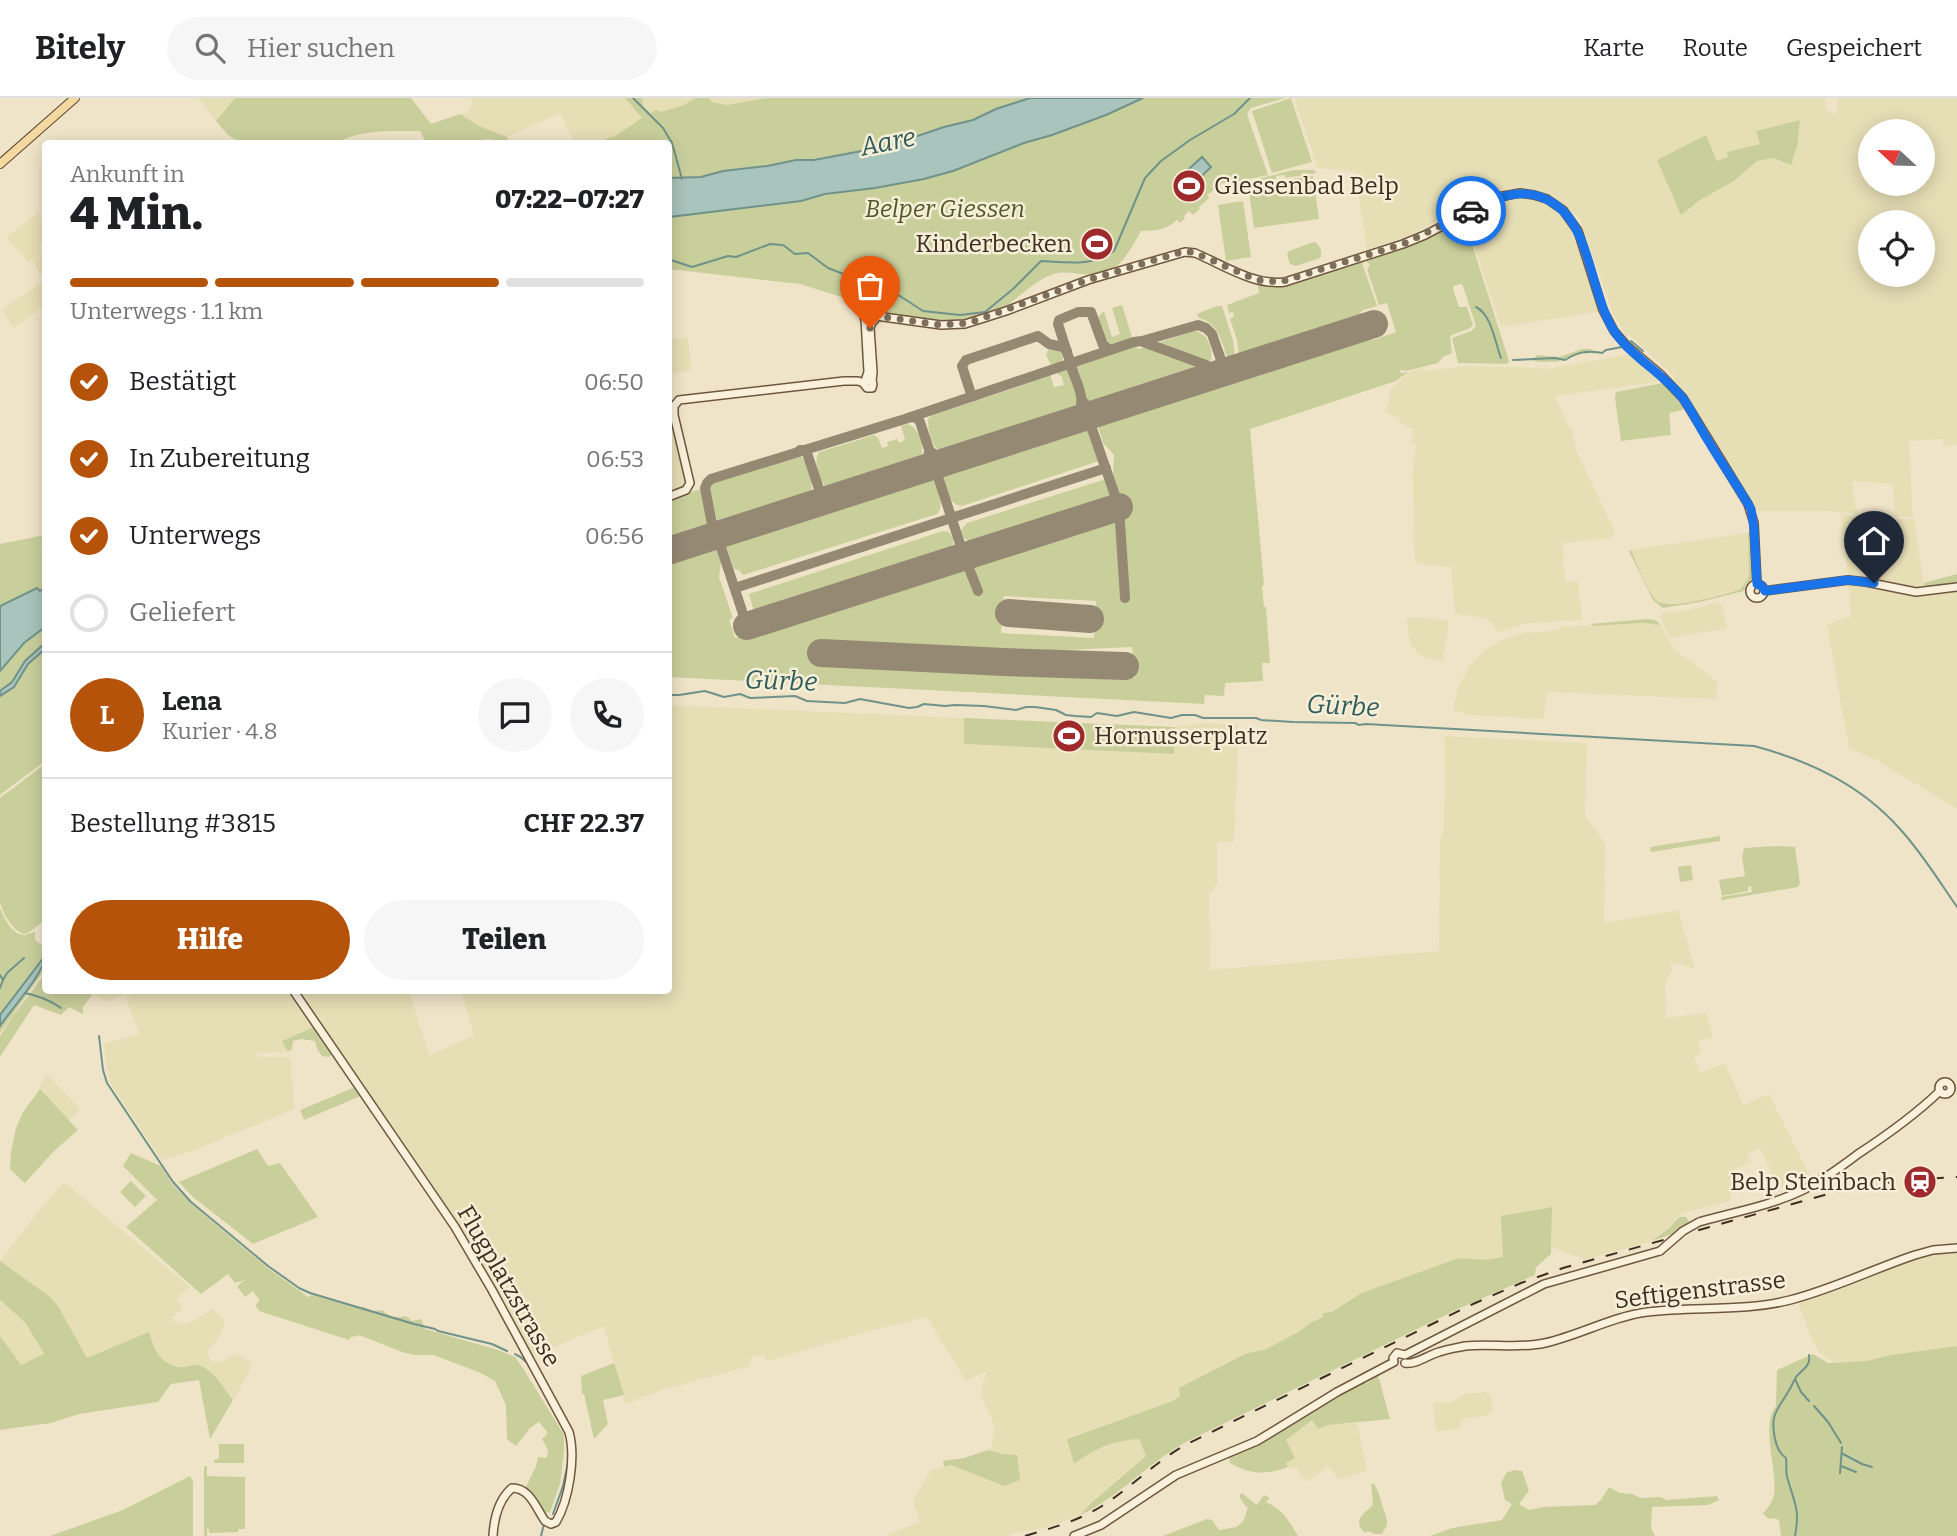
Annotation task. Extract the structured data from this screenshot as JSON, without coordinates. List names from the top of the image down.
{
  "streets": {
    "street": ["Flugplatzstrasse", "Seftigenstrasse"]
  },
  "water": ["Aare", "Gürbe"],
  "parks": ["Belper Giessen"],
  "places": {
    "sports": ["Giessenbad Belp", "Kinderbecken", "Hornusserplatz"],
    "station": ["Belp Steinbach"]
  },
  "north": "left",
  "page": {
    "header": "Bitely",
    "search": "Hier suchen",
    "nav": ["Karte", "Route", "Gespeichert"],
    "heading": ["4 Min.", "Ankunft in", "07:22–07:27"],
    "panel": [
      "Lena",
      "Kurier · 4.8",
      "Bestellung #3815",
      "CHF 22.37"
    ],
    "bar": "Unterwegs · 1.1 km",
    "list": [
      ["Bestätigt", "06:50"],
      ["In Zubereitung", "06:53"],
      ["Unterwegs", "06:56"],
      "Geliefert"
    ],
    "round": "L",
    "buttons": ["Hilfe", "Teilen"]
  }
}
